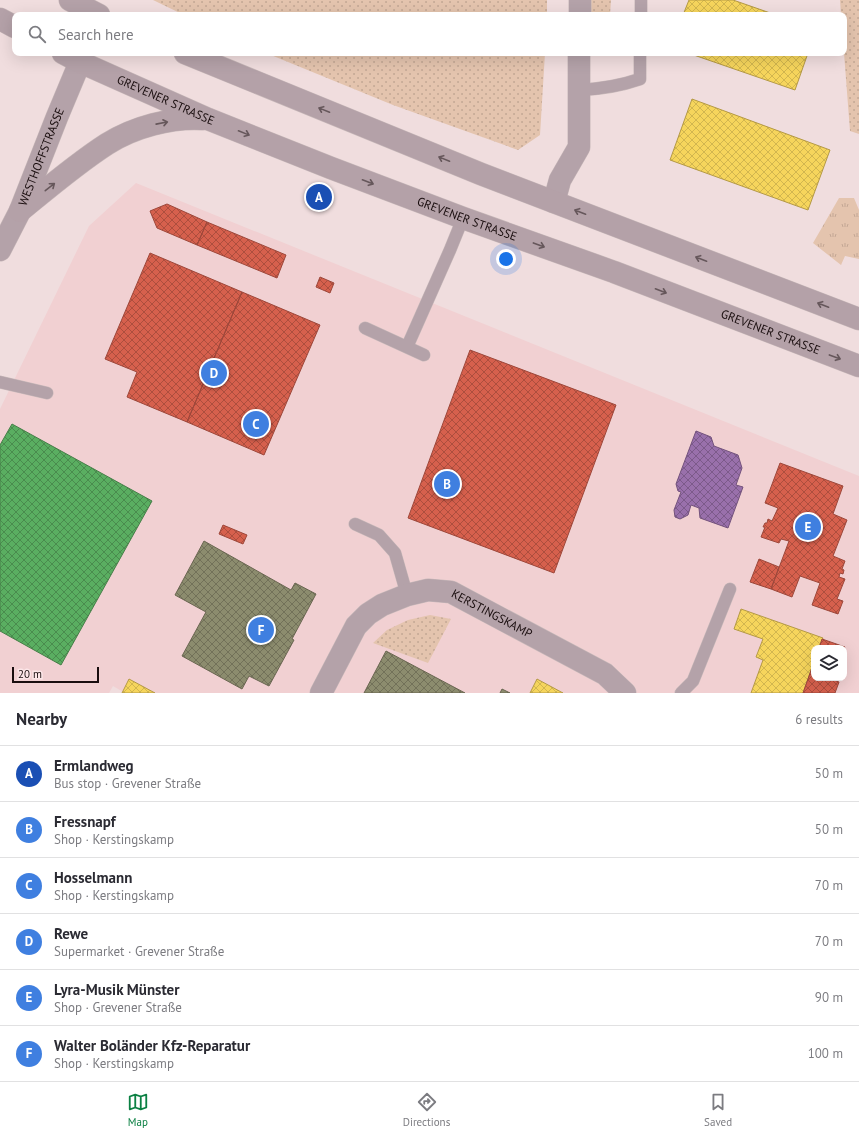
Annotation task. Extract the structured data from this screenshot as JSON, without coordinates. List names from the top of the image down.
{
  "streets": {
    "main road": ["GREVENER STRASSE"],
    "street": ["WESTHOFFSTRASSE", "KERSTINGSKAMP"]
  },
  "crossings": [
    ["GREVENER STRASSE", "WESTHOFFSTRASSE"]
  ],
  "scale_bar": "20 m",
  "page": {
    "search": "Search here",
    "pins": [
      "A",
      "D",
      "C",
      "B",
      "E",
      "F"
    ],
    "scale": "20 m",
    "heading": ["Nearby", "6 results"],
    "list": [
      {
        "mark": "A",
        "name": "Ermlandweg",
        "note": "Bus stop · Grevener Straße",
        "value": "50 m"
      },
      {
        "mark": "B",
        "name": "Fressnapf",
        "note": "Shop · Kerstingskamp",
        "value": "50 m"
      },
      {
        "mark": "C",
        "name": "Hosselmann",
        "note": "Shop · Kerstingskamp",
        "value": "70 m"
      },
      {
        "mark": "D",
        "name": "Rewe",
        "note": "Supermarket · Grevener Straße",
        "value": "70 m"
      },
      {
        "mark": "E",
        "name": "Lyra-Musik Münster",
        "note": "Shop · Grevener Straße",
        "value": "90 m"
      },
      {
        "mark": "F",
        "name": "Walter Boländer Kfz-Reparatur",
        "note": "Shop · Kerstingskamp",
        "value": "100 m"
      }
    ],
    "nav": ["Map", "Directions", "Saved"]
  }
}
